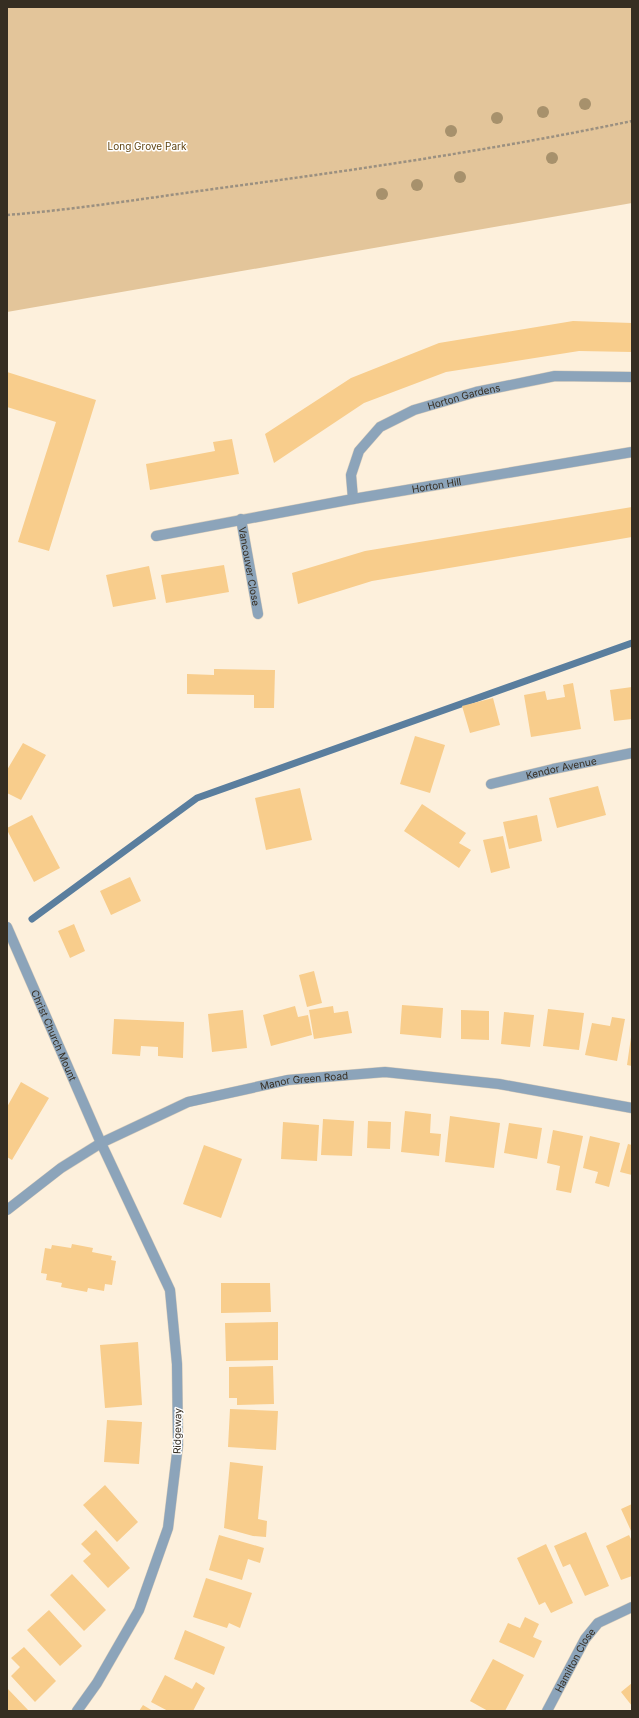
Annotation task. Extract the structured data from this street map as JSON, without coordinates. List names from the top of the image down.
{
  "streets": {
    "street": [
      "Horton Gardens",
      "Horton Hill",
      "Vancouver Close",
      "Kendor Avenue",
      "Christ Church Mount",
      "Manor Green Road",
      "Ridgeway",
      "Hamilton Close"
    ]
  },
  "crossings": [
    ["Horton Gardens", "Horton Hill"],
    ["Horton Hill", "Vancouver Close"],
    ["Christ Church Mount", "Manor Green Road"],
    ["Christ Church Mount", "Ridgeway"],
    ["Manor Green Road", "Ridgeway"]
  ],
  "parks": ["Long Grove Park"]
}
